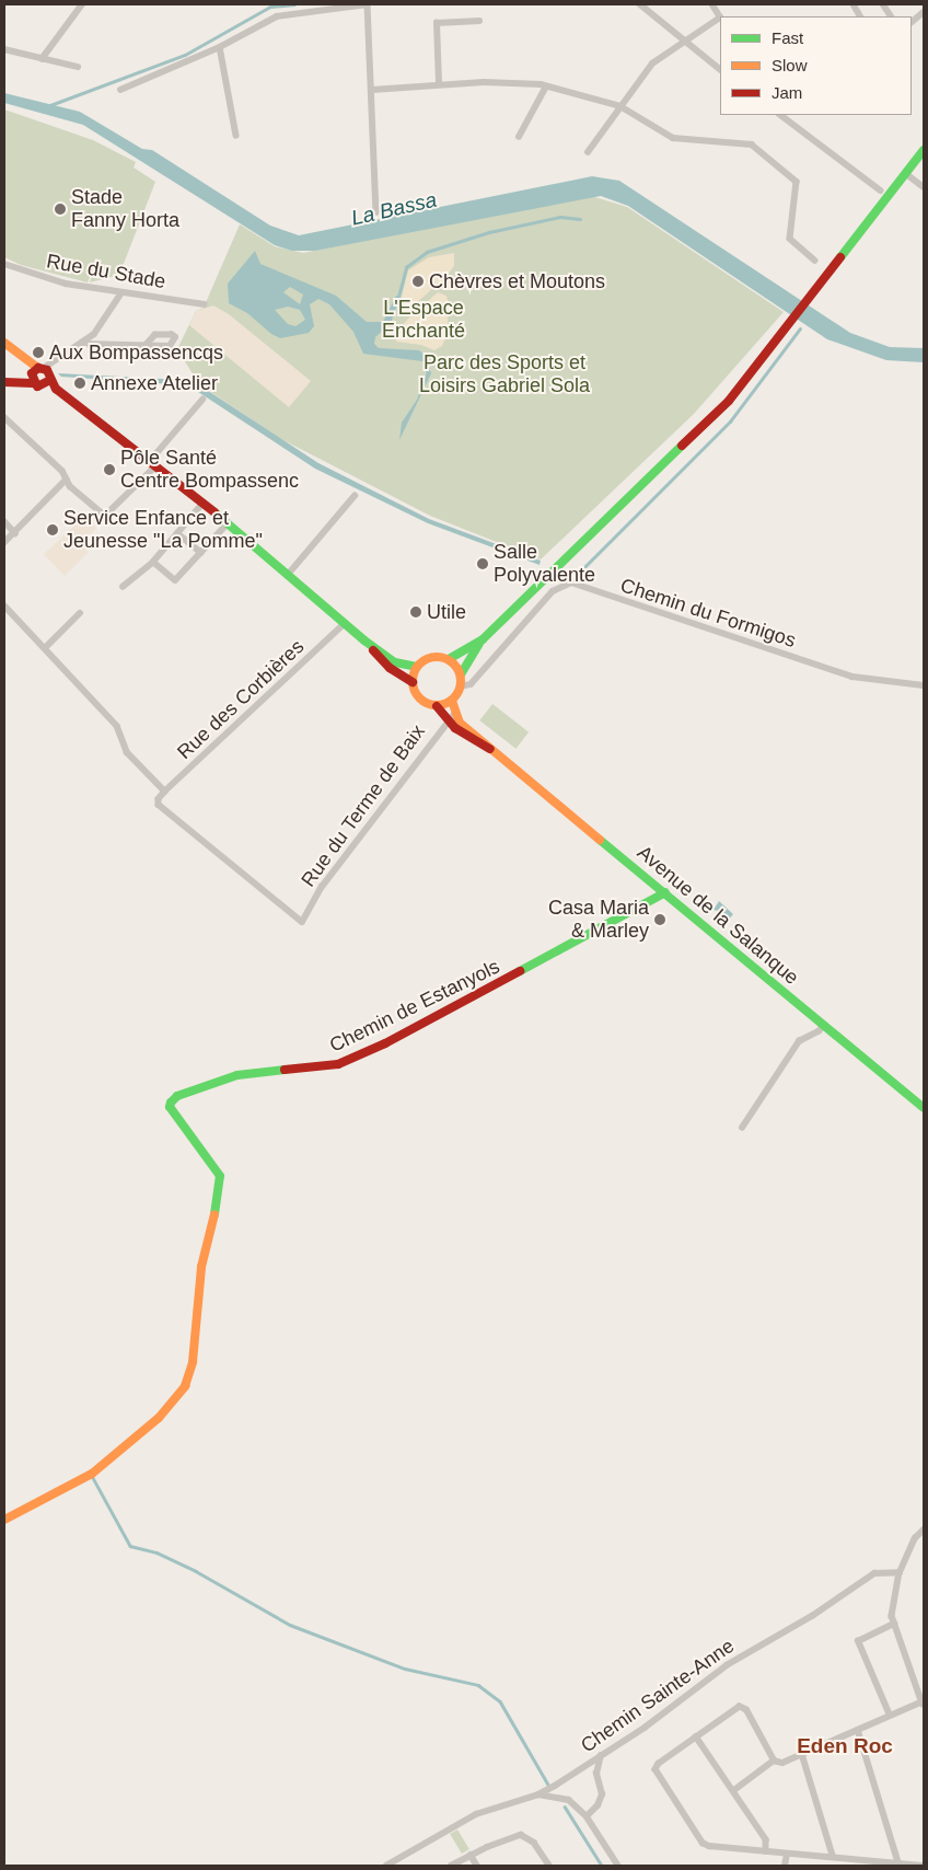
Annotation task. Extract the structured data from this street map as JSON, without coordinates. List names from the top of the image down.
{
  "streets": {
    "main road": ["Avenue de la Salanque", "Chemin de Estanyols"],
    "street": [
      "Rue du Stade",
      "Chemin du Formigos",
      "Rue des Corbières",
      "Rue du Terme de Baix",
      "Chemin Sainte-Anne"
    ]
  },
  "crossings": [
    ["Rue des Corbières", "Rue du Terme de Baix"],
    ["Avenue de la Salanque", "Chemin de Estanyols"]
  ],
  "districts": ["Eden Roc"],
  "water": ["La Bassa"],
  "parks": ["L'Espace Enchanté", "Parc des Sports et Loisirs Gabriel Sola"],
  "places": [
    "Stade Fanny Horta",
    "Chèvres et Moutons",
    "Aux Bompassencqs",
    "Annexe Atelier",
    "Pôle Santé Centre Bompassenc",
    "Service Enfance et Jeunesse \"La Pomme\"",
    "Salle Polyvalente",
    "Utile",
    "Casa Maria & Marley"
  ],
  "legend": ["Fast", "Slow", "Jam"]
}
